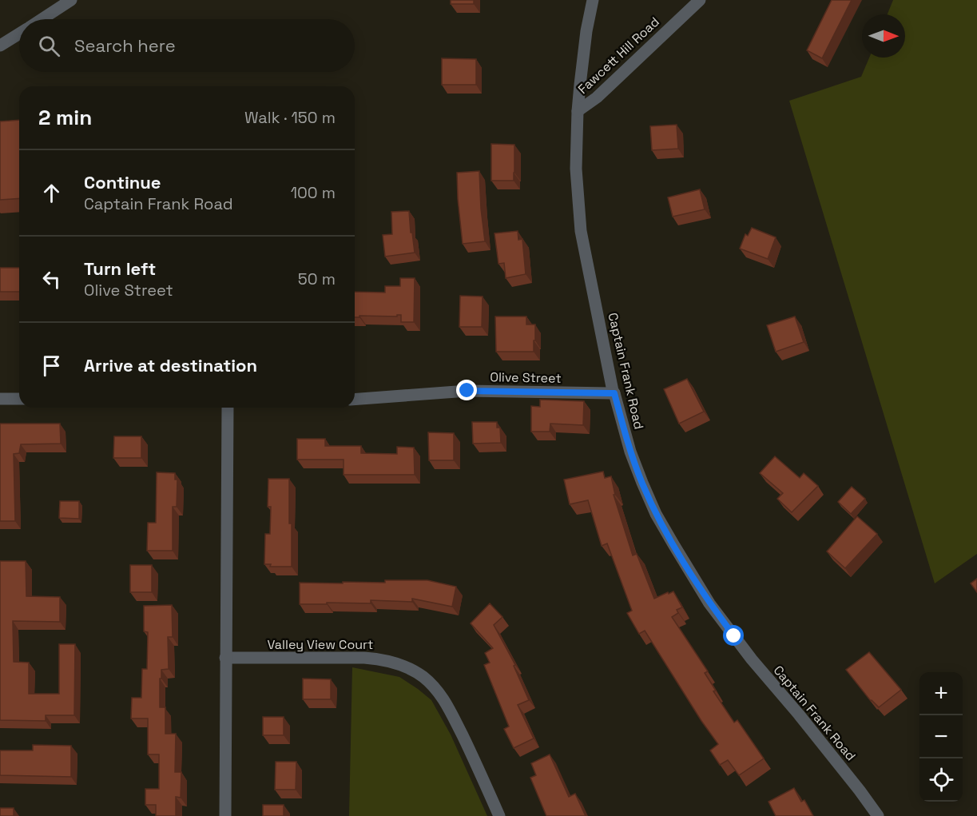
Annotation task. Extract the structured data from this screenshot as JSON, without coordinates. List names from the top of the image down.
{
  "streets": {
    "street": [
      "Fawcett Hill Road",
      "Captain Frank Road",
      "Olive Street",
      "Valley View Court"
    ]
  },
  "crossings": [
    ["Fawcett Hill Road", "Captain Frank Road"],
    ["Captain Frank Road", "Olive Street"]
  ],
  "north": "right",
  "page": {
    "search": "Search here",
    "heading": ["2 min", "Walk · 150 m"],
    "list": [
      ["Continue", "Captain Frank Road", "100 m"],
      ["Turn left", "Olive Street", "50 m"],
      "Arrive at destination"
    ],
    "map_buttons": ["+", "−"]
  }
}
